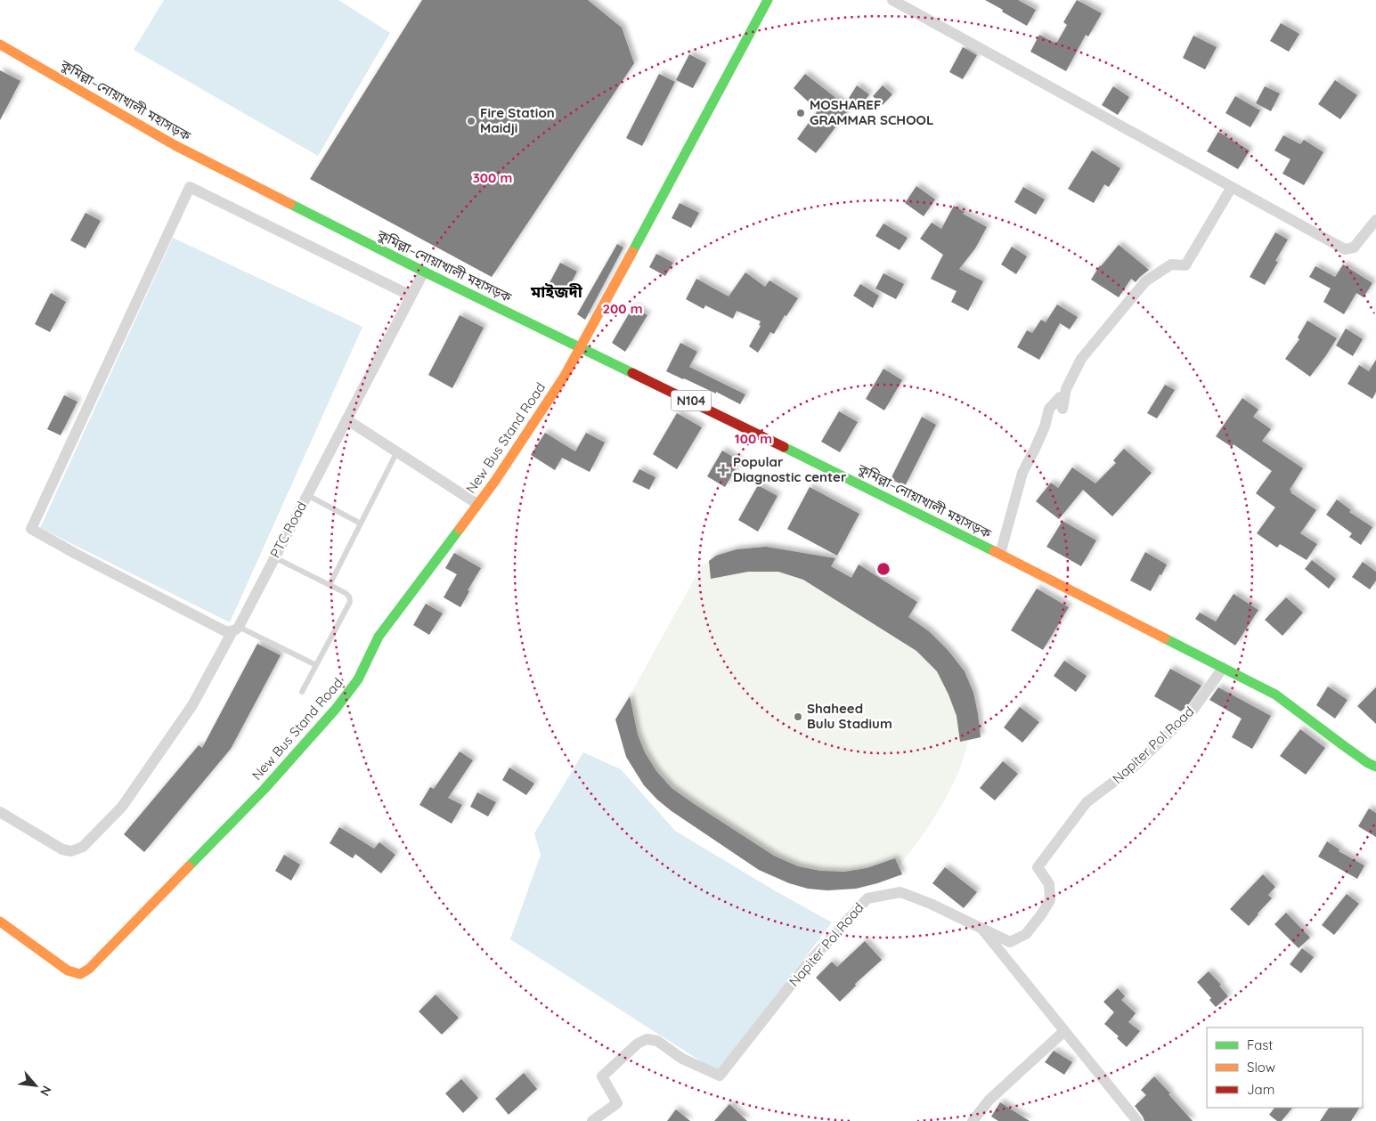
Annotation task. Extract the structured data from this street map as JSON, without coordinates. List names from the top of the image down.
{
  "streets": {
    "main road": ["কুমিল্লা–নোয়াখালী মহাসড়ক", "N104", "New Bus Stand Road"],
    "street": ["PTC Road", "Napiter Pol Road"]
  },
  "crossings": [
    ["কুমিল্লা–নোয়াখালী মহাসড়ক", "New Bus Stand Road"],
    ["কুমিল্লা–নোয়াখালী মহাসড়ক", "PTC Road"],
    ["কুমিল্লা–নোয়াখালী মহাসড়ক", "Napiter Pol Road"]
  ],
  "districts": ["মাইজদী"],
  "places": {
    "other": ["MOSHAREF GRAMMAR SCHOOL", "Fire Station Maidji", "Shaheed Bulu Stadium"],
    "health": ["Popular Diagnostic center"]
  },
  "legend": ["Fast", "Slow", "Jam"],
  "north": "bottom right",
  "rings": ["300 m", "200 m", "100 m"]
}
